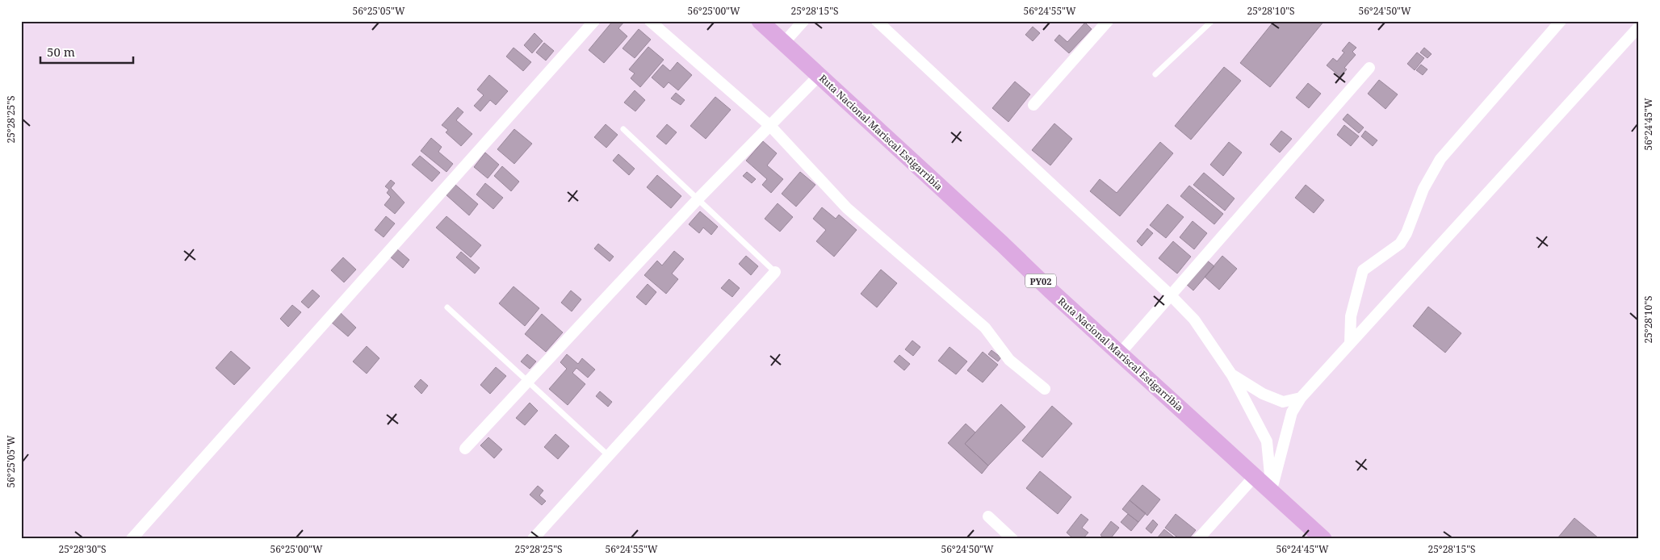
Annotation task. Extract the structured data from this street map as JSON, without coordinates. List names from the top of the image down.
{
  "streets": {
    "main road": ["Ruta Nacional Mariscal Estigarribia", "PY02"]
  },
  "scale_bar": "50 m",
  "coordinates": [
    "56°25'05\"W",
    "56°25'00\"W",
    "25°28'15\"S",
    "56°24'55\"W",
    "25°28'10\"S",
    "56°24'50\"W",
    "25°28'25\"S",
    "56°24'45\"W",
    "25°28'30\"S"
  ]
}
